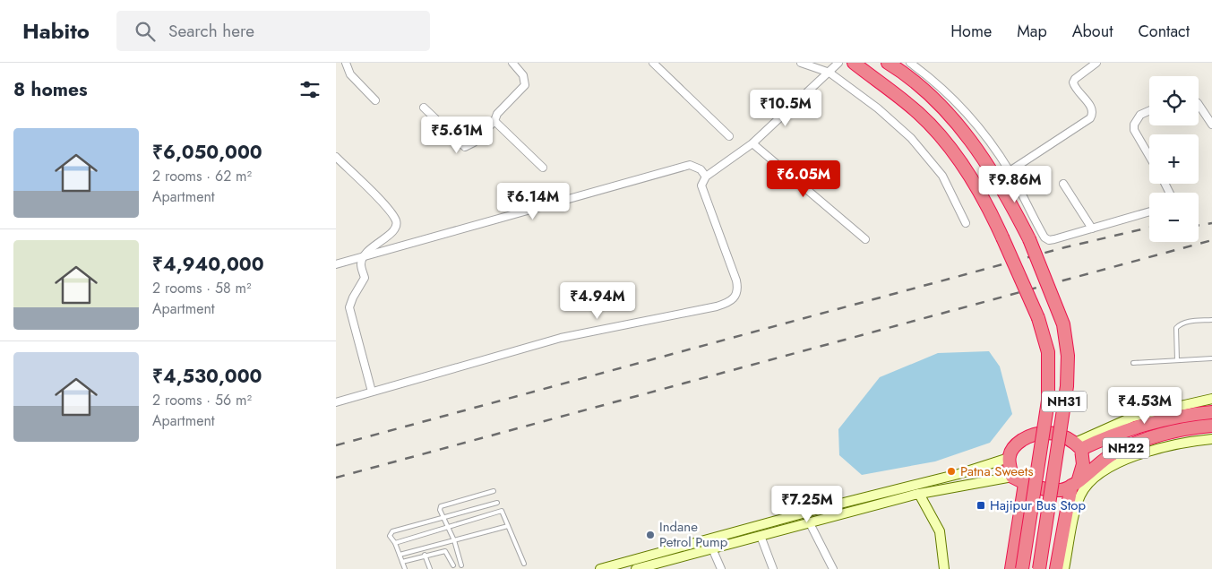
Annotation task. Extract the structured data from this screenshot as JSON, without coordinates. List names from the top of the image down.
{
  "streets": {
    "highway": ["NH31", "NH22"]
  },
  "places": {
    "other": ["Patna Sweets", "Indane Petrol Pump"],
    "transit": ["Hajipur Bus Stop"]
  },
  "page": {
    "header": "Habito",
    "search": "Search here",
    "nav": [
      "Home",
      "Map",
      "About",
      "Contact"
    ],
    "heading": "8 homes",
    "map_buttons": ["+", "−"],
    "price": [
      "₹10.5M",
      "₹5.61M",
      "₹6.05M",
      "₹9.86M",
      "₹6.14M",
      "₹4.94M",
      "₹4.53M",
      "₹7.25M"
    ],
    "list": [
      {
        "name": "₹6,050,000",
        "note": "2 rooms · 62 m² · Apartment"
      },
      {
        "name": "₹4,940,000",
        "note": "2 rooms · 58 m² · Apartment"
      },
      {
        "name": "₹4,530,000",
        "note": "2 rooms · 56 m² · Apartment"
      }
    ]
  }
}
